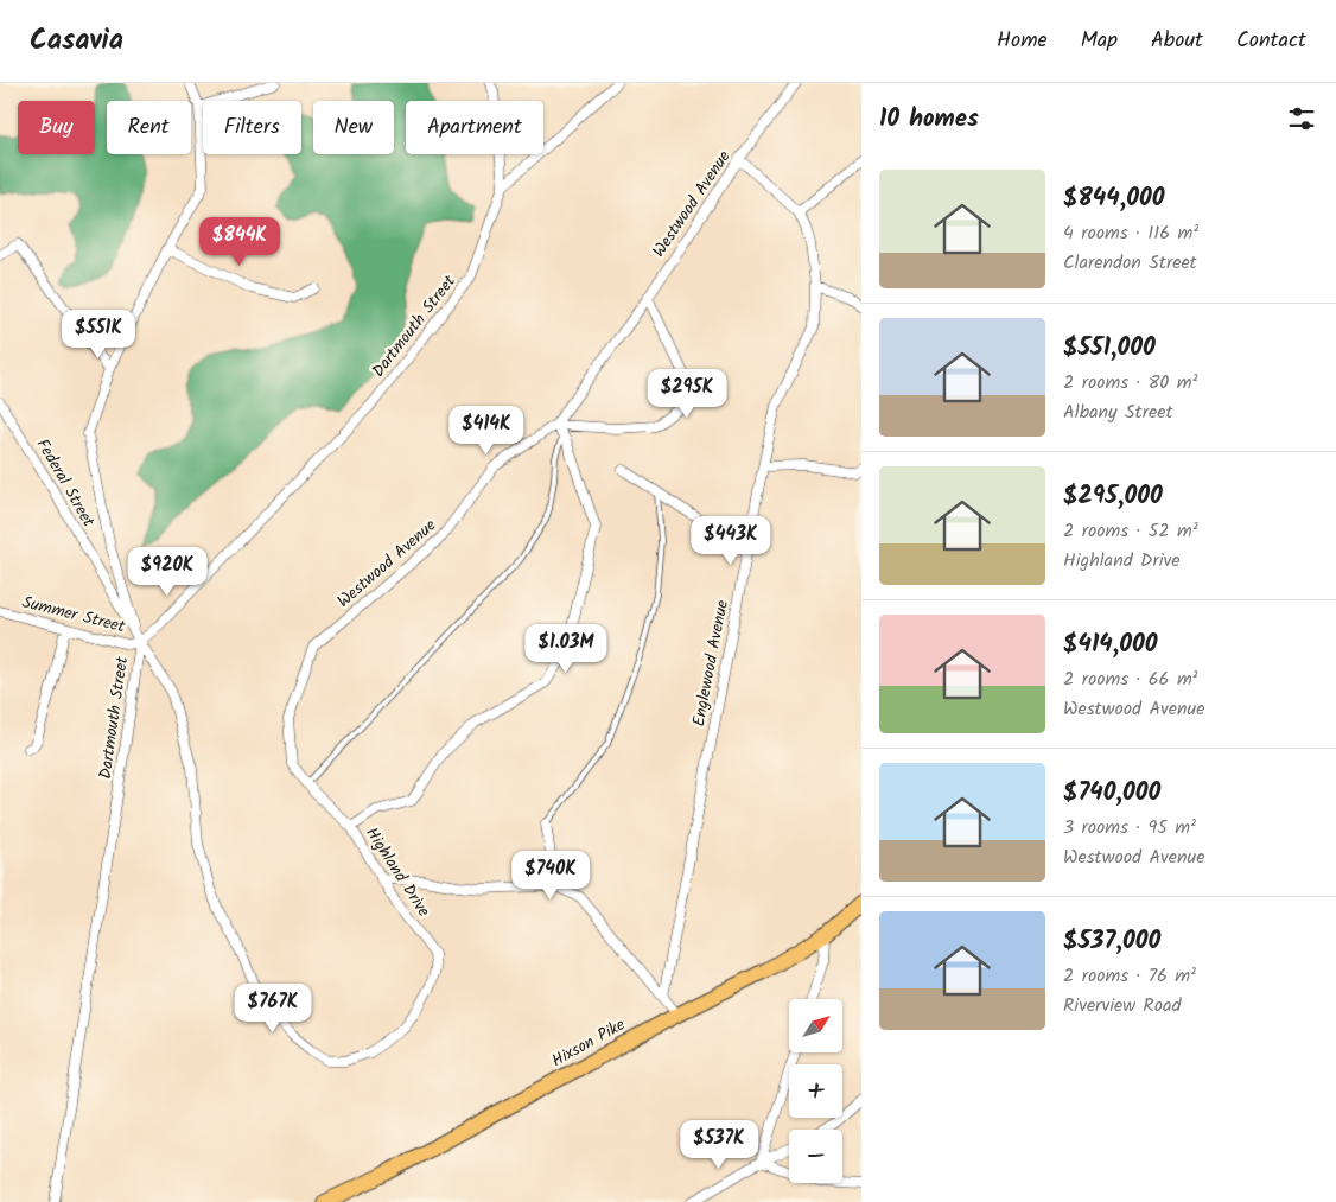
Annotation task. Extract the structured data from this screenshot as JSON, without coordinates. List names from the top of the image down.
{
  "streets": {
    "main road": ["Hixson Pike"],
    "street": [
      "Westwood Avenue",
      "Dartmouth Street",
      "Federal Street",
      "Summer Street",
      "Englewood Avenue",
      "Highland Drive"
    ]
  },
  "crossings": [
    ["Westwood Avenue", "Englewood Avenue"],
    ["Westwood Avenue", "Highland Drive"],
    ["Dartmouth Street", "Federal Street"],
    ["Dartmouth Street", "Summer Street"],
    ["Dartmouth Street", "Highland Drive"],
    ["Federal Street", "Summer Street"],
    ["Federal Street", "Highland Drive"],
    ["Summer Street", "Highland Drive"]
  ],
  "north": "top right",
  "page": {
    "header": "Casavia",
    "nav": [
      "Home",
      "Map",
      "About",
      "Contact"
    ],
    "heading": "10 homes",
    "chip": [
      "Buy",
      "Rent",
      "Filters",
      "New",
      "Apartment"
    ],
    "list": [
      {
        "name": "$844,000",
        "note": "4 rooms · 116 m² · Clarendon Street"
      },
      {
        "name": "$551,000",
        "note": "2 rooms · 80 m² · Albany Street"
      },
      {
        "name": "$295,000",
        "note": "2 rooms · 52 m² · Highland Drive"
      },
      {
        "name": "$414,000",
        "note": "2 rooms · 66 m² · Westwood Avenue"
      },
      {
        "name": "$740,000",
        "note": "3 rooms · 95 m² · Westwood Avenue"
      },
      {
        "name": "$537,000",
        "note": "2 rooms · 76 m² · Riverview Road"
      }
    ],
    "price": [
      "$844K",
      "$551K",
      "$295K",
      "$414K",
      "$443K",
      "$920K",
      "$1.03M",
      "$740K",
      "$767K",
      "$537K"
    ],
    "map_buttons": ["+", "−"]
  }
}
